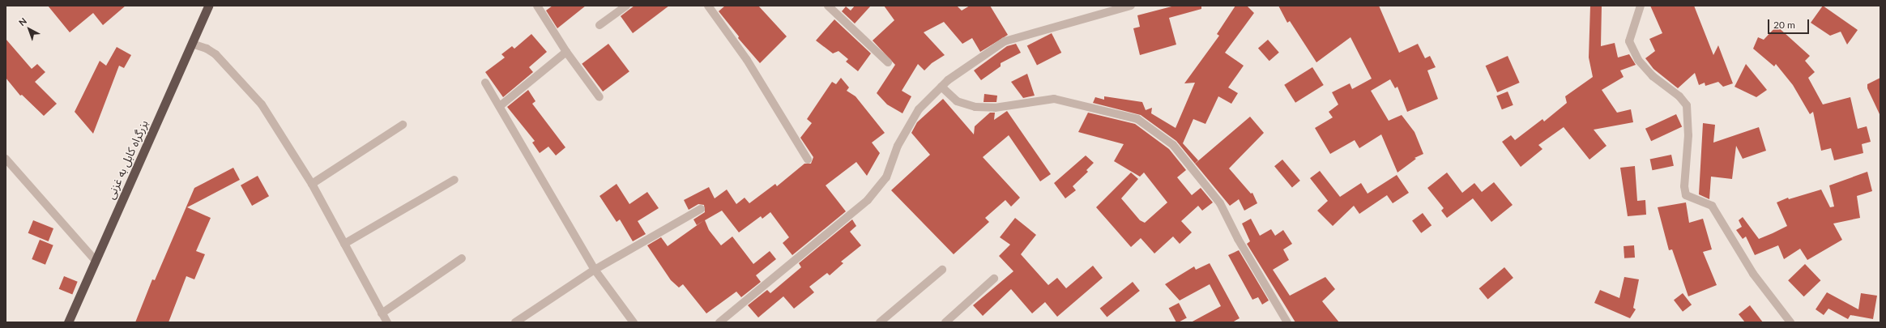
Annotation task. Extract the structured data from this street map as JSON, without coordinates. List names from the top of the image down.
{
  "streets": {
    "highway": ["بزرگراه کابل به غزنی"]
  },
  "scale_bar": "20 m",
  "north": "top left"
}
